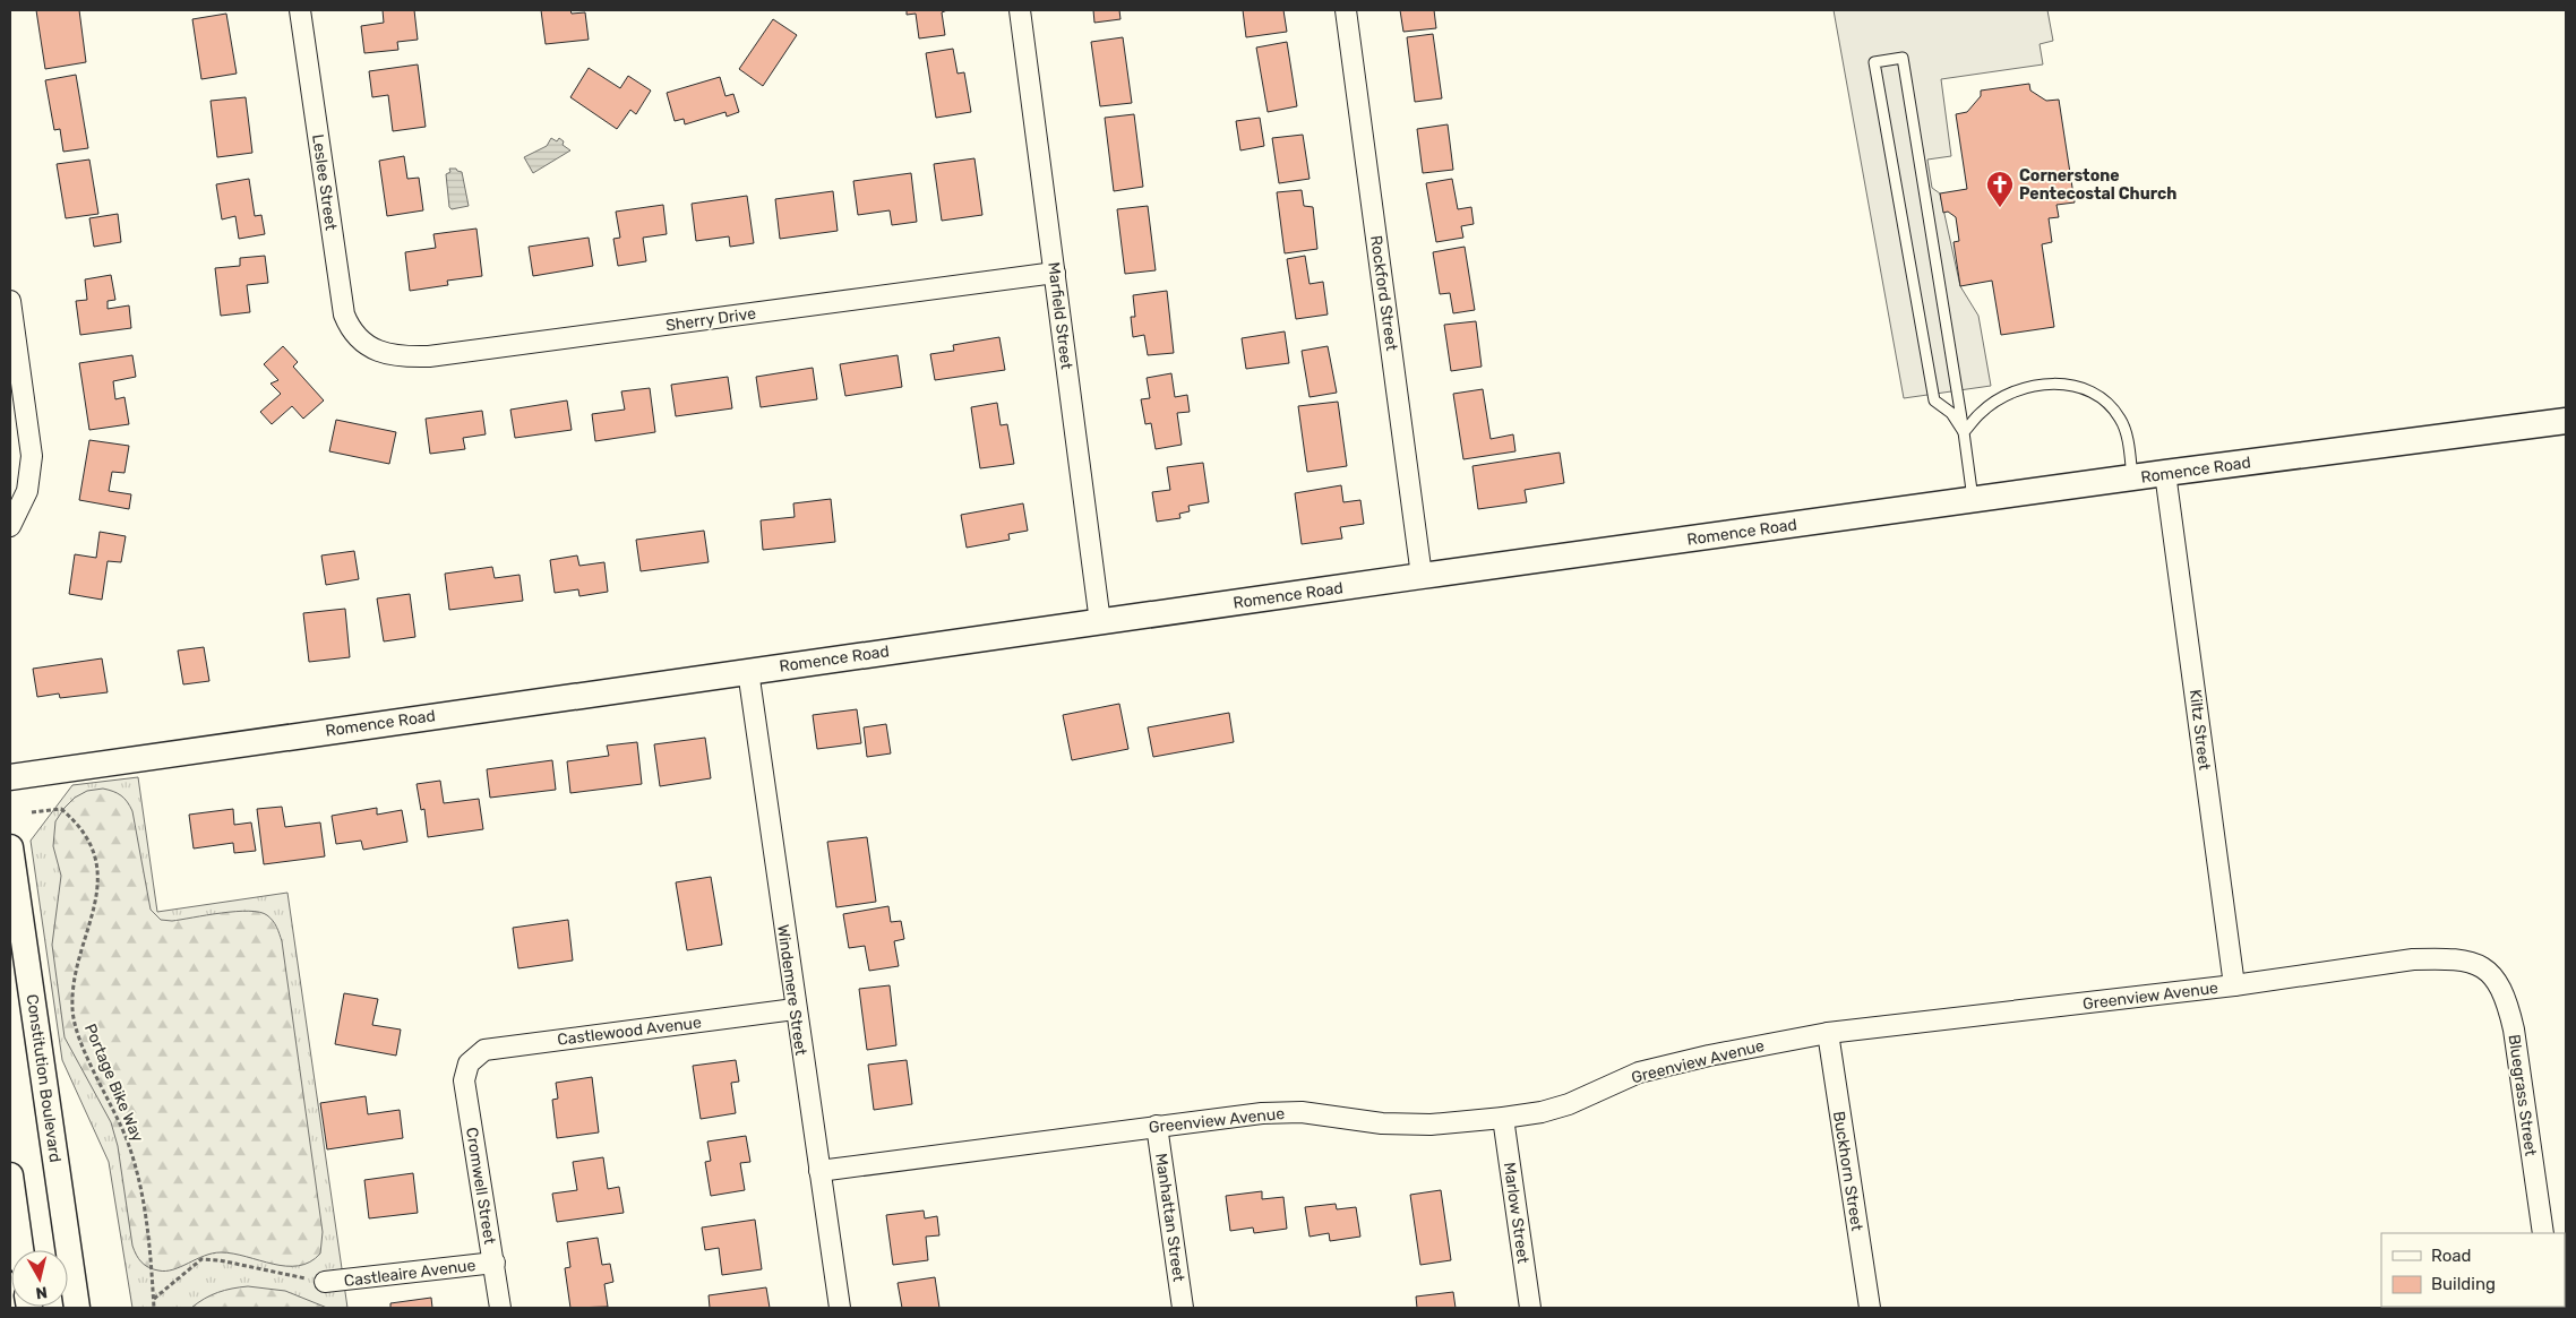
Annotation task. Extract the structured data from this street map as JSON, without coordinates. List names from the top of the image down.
{
  "streets": {
    "street": [
      "Leslee Street",
      "Rockford Street",
      "Marfield Street",
      "Sherry Drive",
      "Romence Road",
      "Kiltz Street",
      "Windemere Street",
      "Greenview Avenue",
      "Castlewood Avenue",
      "Constitution Boulevard",
      "Bluegrass Street",
      "Buckhorn Street",
      "Cromwell Street",
      "Marlow Street",
      "Manhattan Street",
      "Castleaire Avenue"
    ],
    "path": ["Portage Bike Way"]
  },
  "crossings": [
    ["Leslee Street", "Sherry Drive"],
    ["Rockford Street", "Romence Road"],
    ["Marfield Street", "Sherry Drive"],
    ["Marfield Street", "Romence Road"],
    ["Romence Road", "Kiltz Street"],
    ["Romence Road", "Windemere Street"],
    ["Kiltz Street", "Greenview Avenue"],
    ["Windemere Street", "Greenview Avenue"],
    ["Windemere Street", "Castlewood Avenue"],
    ["Greenview Avenue", "Bluegrass Street"],
    ["Greenview Avenue", "Buckhorn Street"],
    ["Greenview Avenue", "Marlow Street"],
    ["Greenview Avenue", "Manhattan Street"],
    ["Castlewood Avenue", "Cromwell Street"],
    ["Cromwell Street", "Castleaire Avenue"]
  ],
  "places": {
    "church": ["Cornerstone Pentecostal Church"]
  },
  "legend": ["Road", "Building"],
  "north": "bottom"
}
